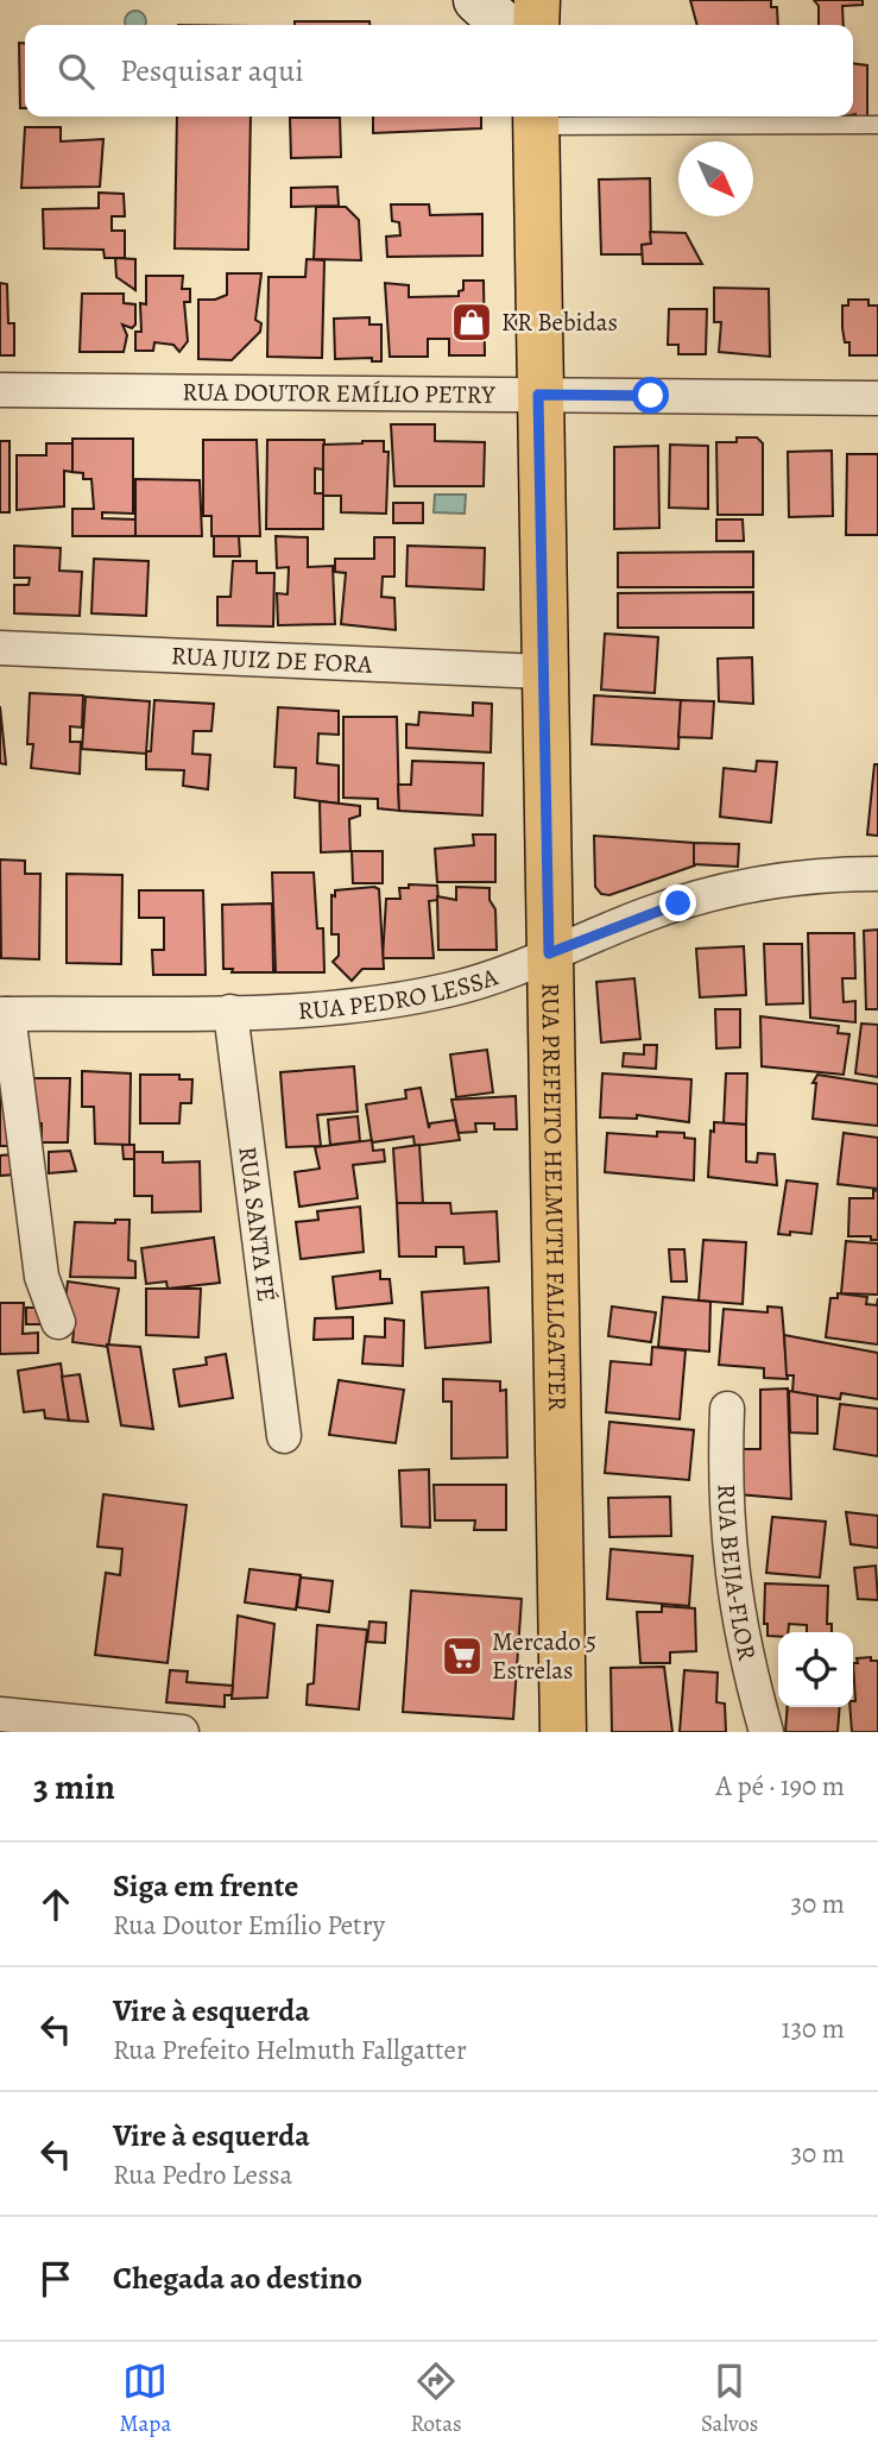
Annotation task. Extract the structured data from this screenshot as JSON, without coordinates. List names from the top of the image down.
{
  "streets": {
    "main road": ["RUA PREFEITO HELMUTH FALLGATTER"],
    "street": [
      "RUA DOUTOR EMÍLIO PETRY",
      "RUA JUIZ DE FORA",
      "RUA PEDRO LESSA",
      "RUA SANTA FÉ",
      "RUA BEIJA-FLOR"
    ]
  },
  "crossings": [
    ["RUA DOUTOR EMÍLIO PETRY", "RUA PREFEITO HELMUTH FALLGATTER"],
    ["RUA JUIZ DE FORA", "RUA PREFEITO HELMUTH FALLGATTER"],
    ["RUA PEDRO LESSA", "RUA PREFEITO HELMUTH FALLGATTER"],
    ["RUA PEDRO LESSA", "RUA SANTA FÉ"]
  ],
  "places": {
    "shop": ["KR Bebidas"],
    "supermarket": ["Mercado 5 Estrelas"]
  },
  "north": "bottom right",
  "page": {
    "search": "Pesquisar aqui",
    "heading": ["3 min", "A pé · 190 m"],
    "list": [
      ["Siga em frente", "Rua Doutor Emílio Petry", "30 m"],
      ["Vire à esquerda", "Rua Prefeito Helmuth Fallgatter", "130 m"],
      ["Vire à esquerda", "Rua Pedro Lessa", "30 m"],
      "Chegada ao destino"
    ],
    "nav": ["Mapa", "Rotas", "Salvos"]
  }
}
